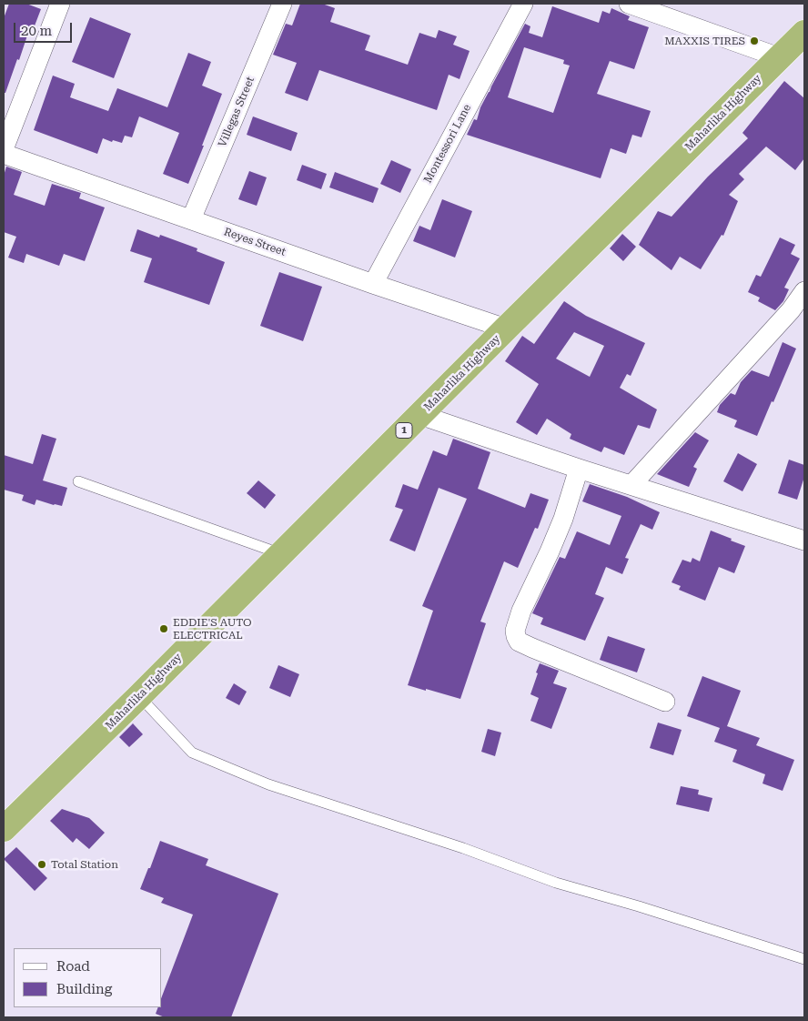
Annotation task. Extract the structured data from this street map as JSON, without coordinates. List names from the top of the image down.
{
  "streets": {
    "highway": ["Maharlika Highway", "1"],
    "street": ["Villegas Street", "Montessori Lane", "Reyes Street"]
  },
  "crossings": [
    ["Villegas Street", "Reyes Street"],
    ["Maharlika Highway", "Reyes Street"],
    ["Montessori Lane", "Reyes Street"]
  ],
  "places": ["MAXXIS TIRES", "EDDIE'S AUTO ELECTRICAL", "Total Station"],
  "legend": ["Road", "Building"],
  "scale_bar": "20 m"
}
